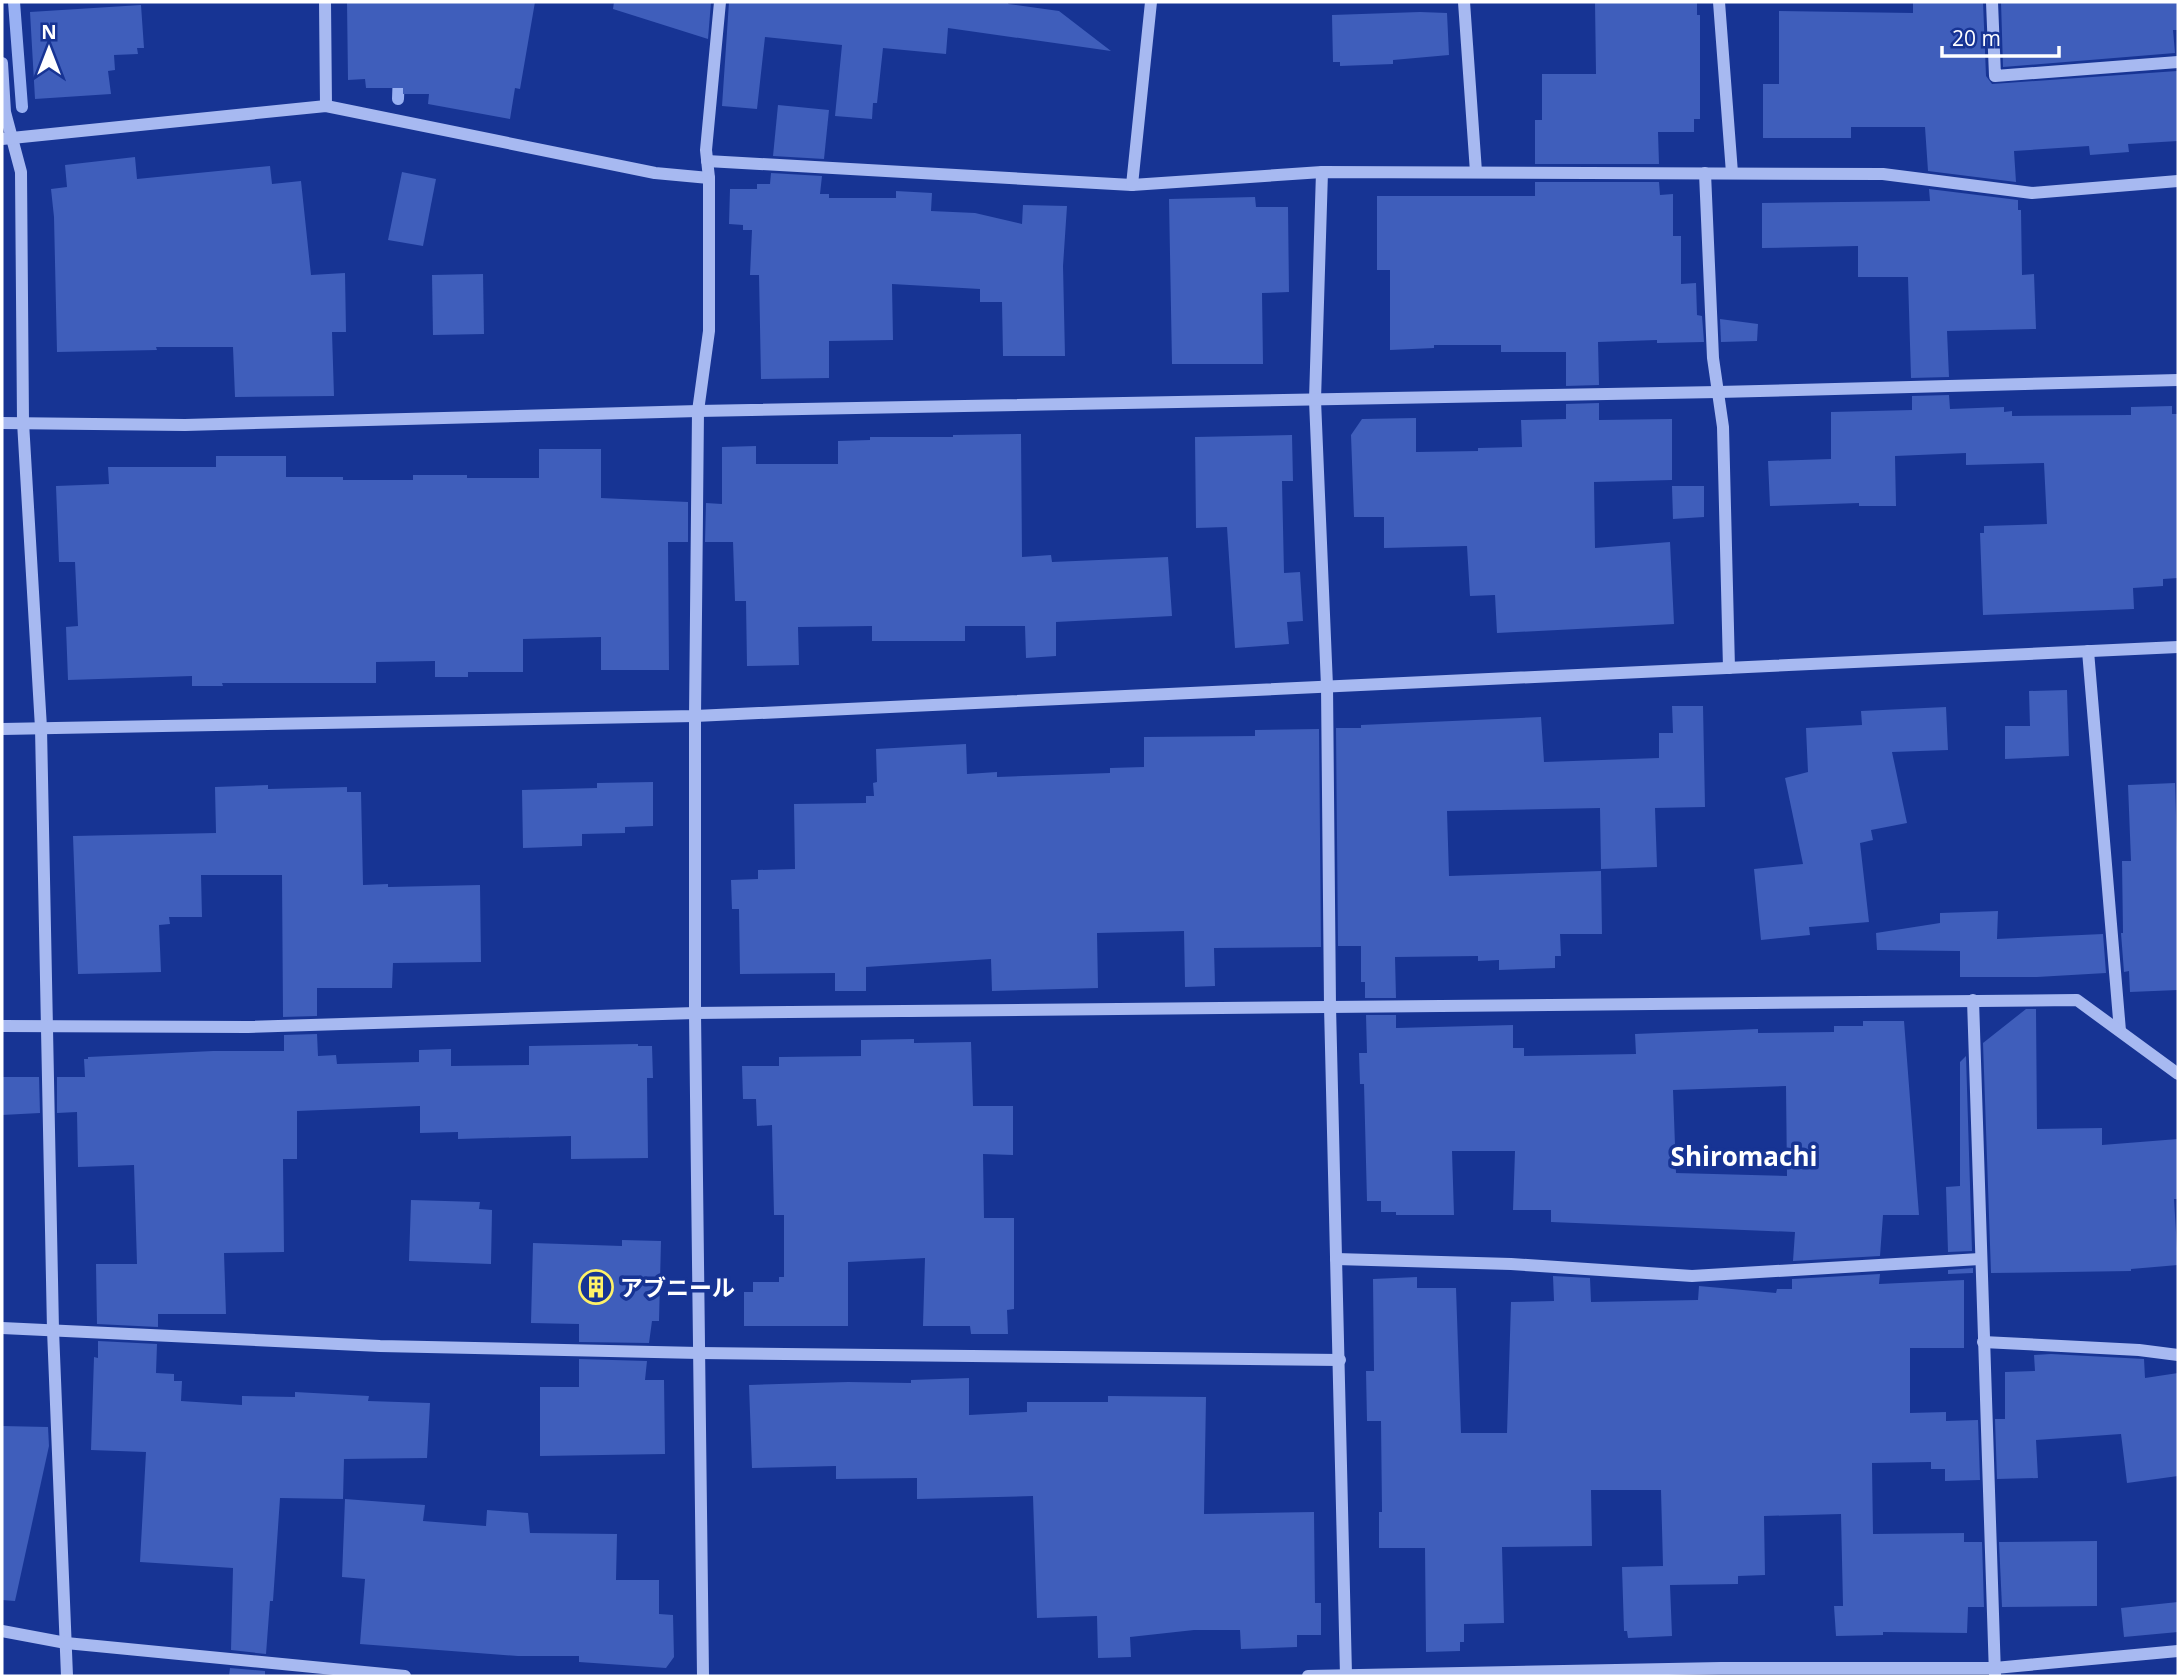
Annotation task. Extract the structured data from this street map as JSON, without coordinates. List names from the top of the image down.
{
  "districts": ["Shiromachi"],
  "places": {
    "building": ["アブニール"]
  },
  "scale_bar": "20 m",
  "north": "top"
}
